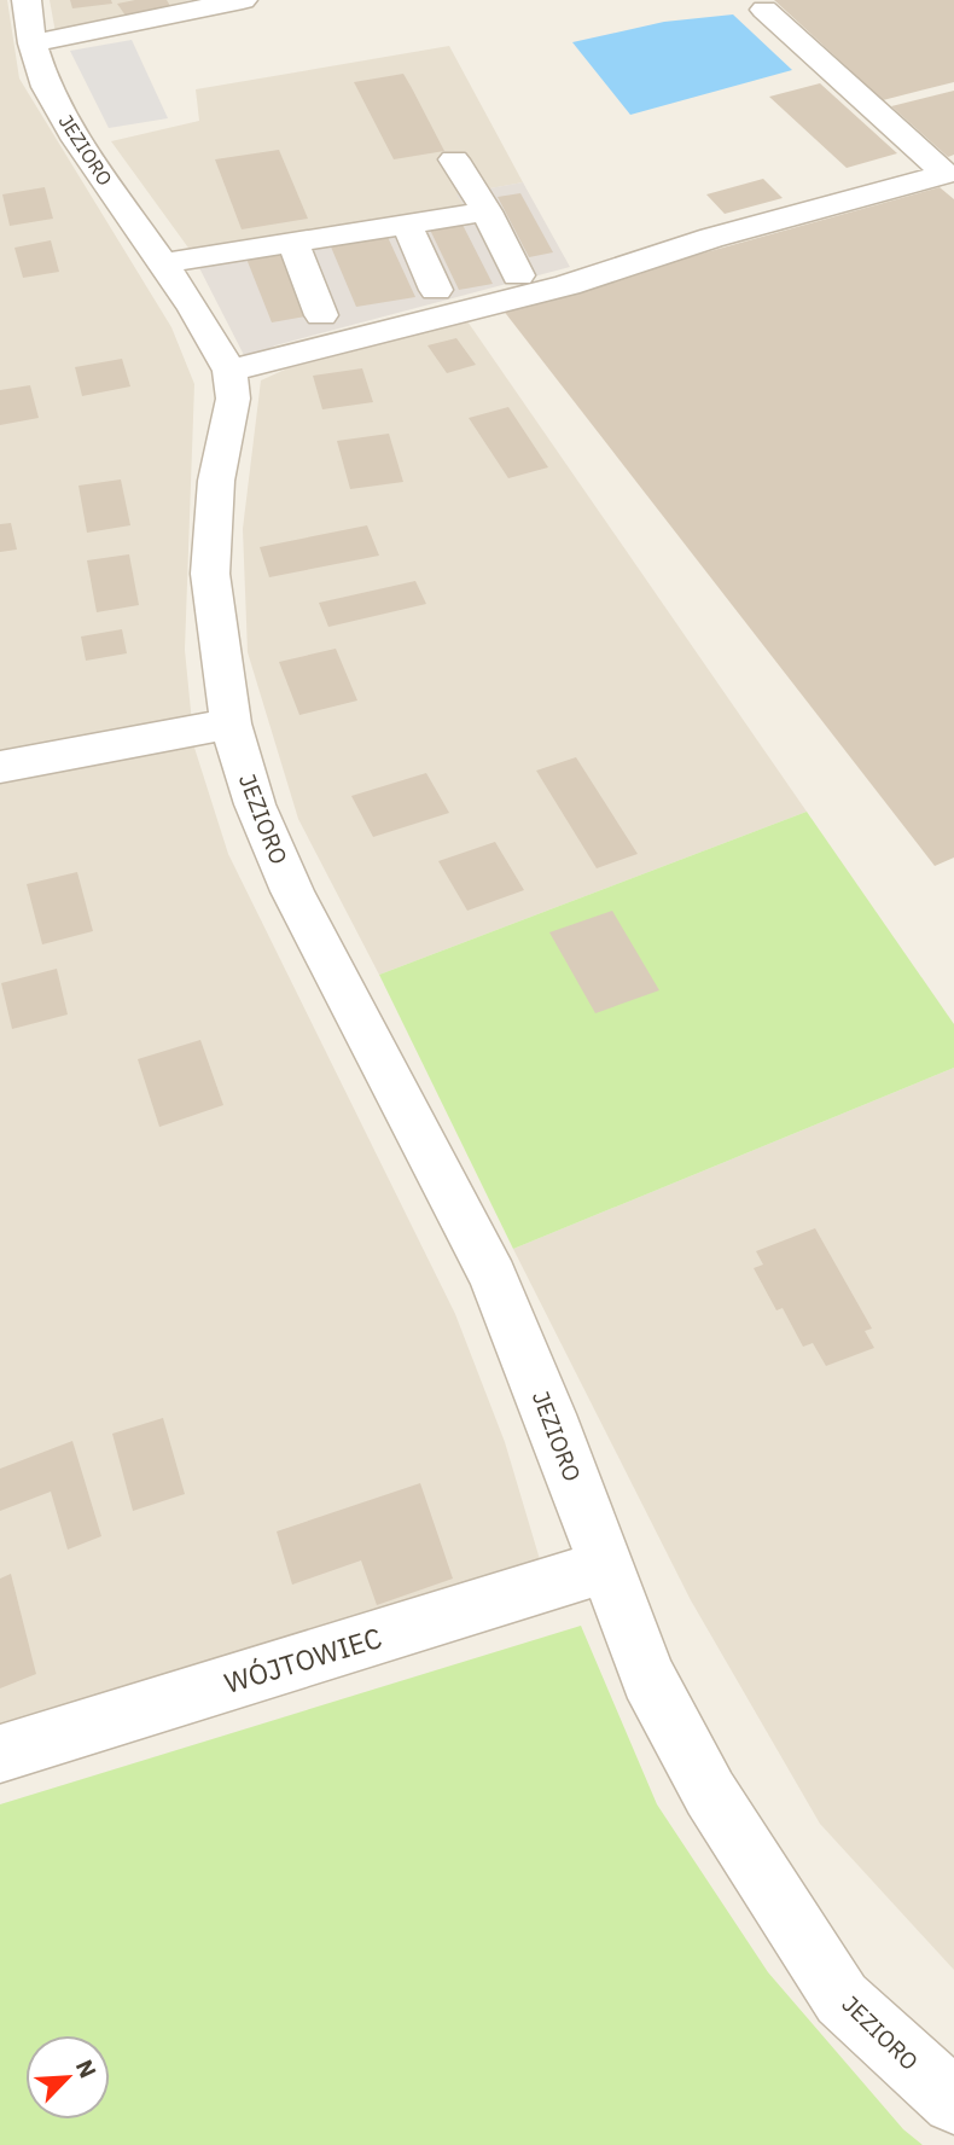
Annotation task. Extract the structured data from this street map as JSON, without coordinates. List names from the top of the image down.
{
  "streets": {
    "street": ["JEZIORO", "WÓJTOWIEC"]
  },
  "crossings": [
    ["JEZIORO", "WÓJTOWIEC"]
  ],
  "north": "top right"
}
